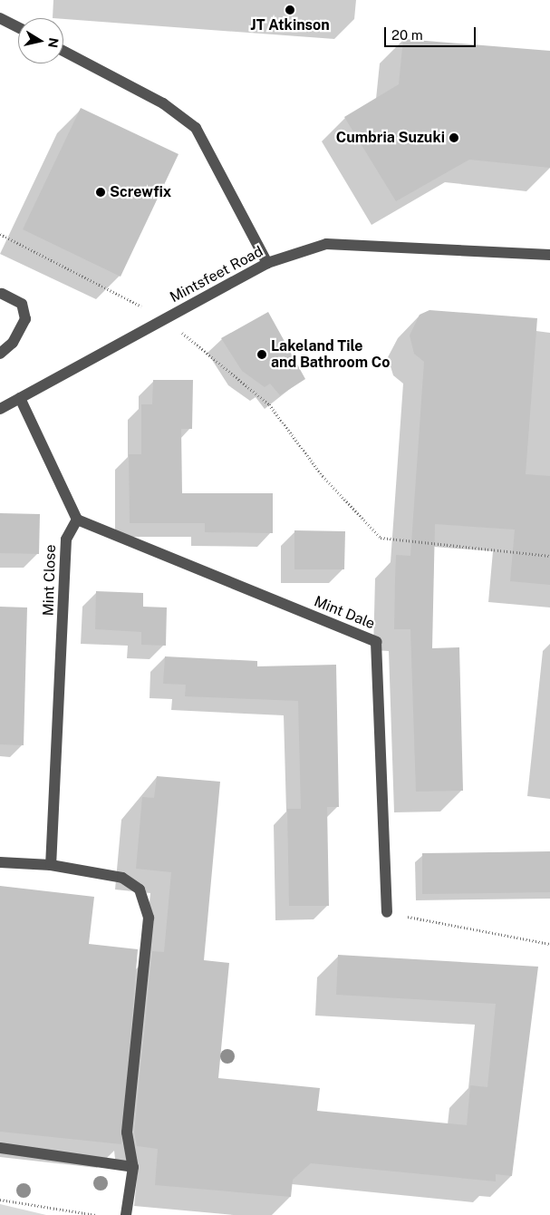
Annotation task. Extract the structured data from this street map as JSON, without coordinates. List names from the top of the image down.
{
  "streets": {
    "street": ["Mintsfeet Road", "Mint Close", "Mint Dale"]
  },
  "crossings": [
    ["Mint Close", "Mint Dale"]
  ],
  "places": [
    "JT Atkinson",
    "Cumbria Suzuki",
    "Screwfix",
    "Lakeland Tile and Bathroom Co"
  ],
  "scale_bar": "20 m",
  "north": "right"
}
